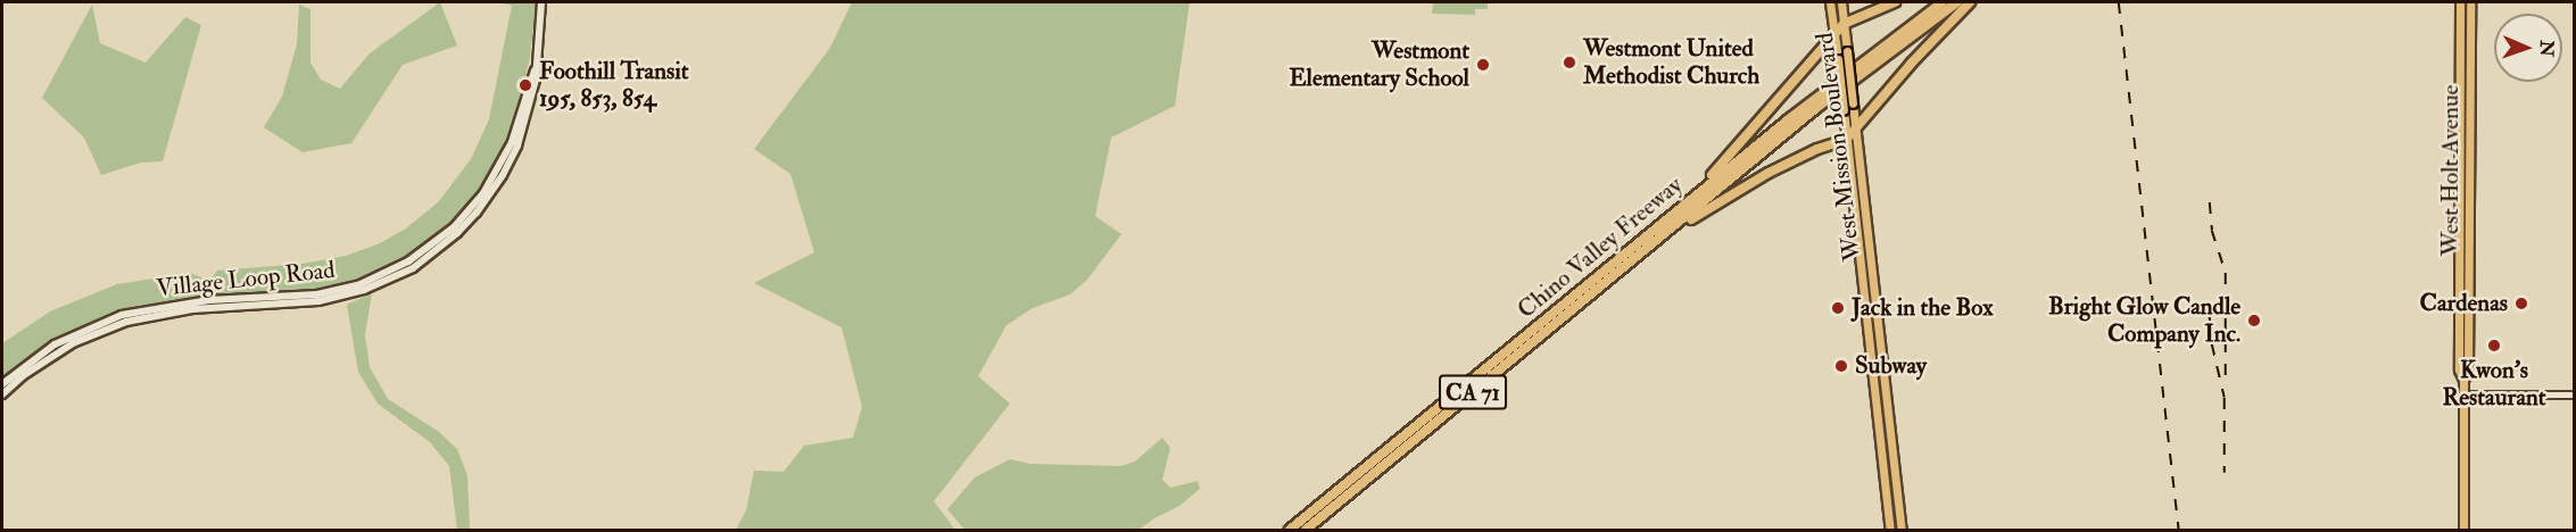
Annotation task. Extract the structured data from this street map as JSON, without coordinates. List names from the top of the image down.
{
  "streets": {
    "highway": ["Chino Valley Freeway", "CA 71"],
    "main road": ["West Mission Boulevard", "West Holt Avenue", "Village Loop Road"]
  },
  "places": [
    "Westmont United Methodist Church",
    "Westmont Elementary School",
    "Foothill Transit 195, 853, 854",
    "Cardenas",
    "Jack in the Box",
    "Bright Glow Candle Company Inc.",
    "Kwon's Restaurant",
    "Subway"
  ],
  "north": "right"
}
